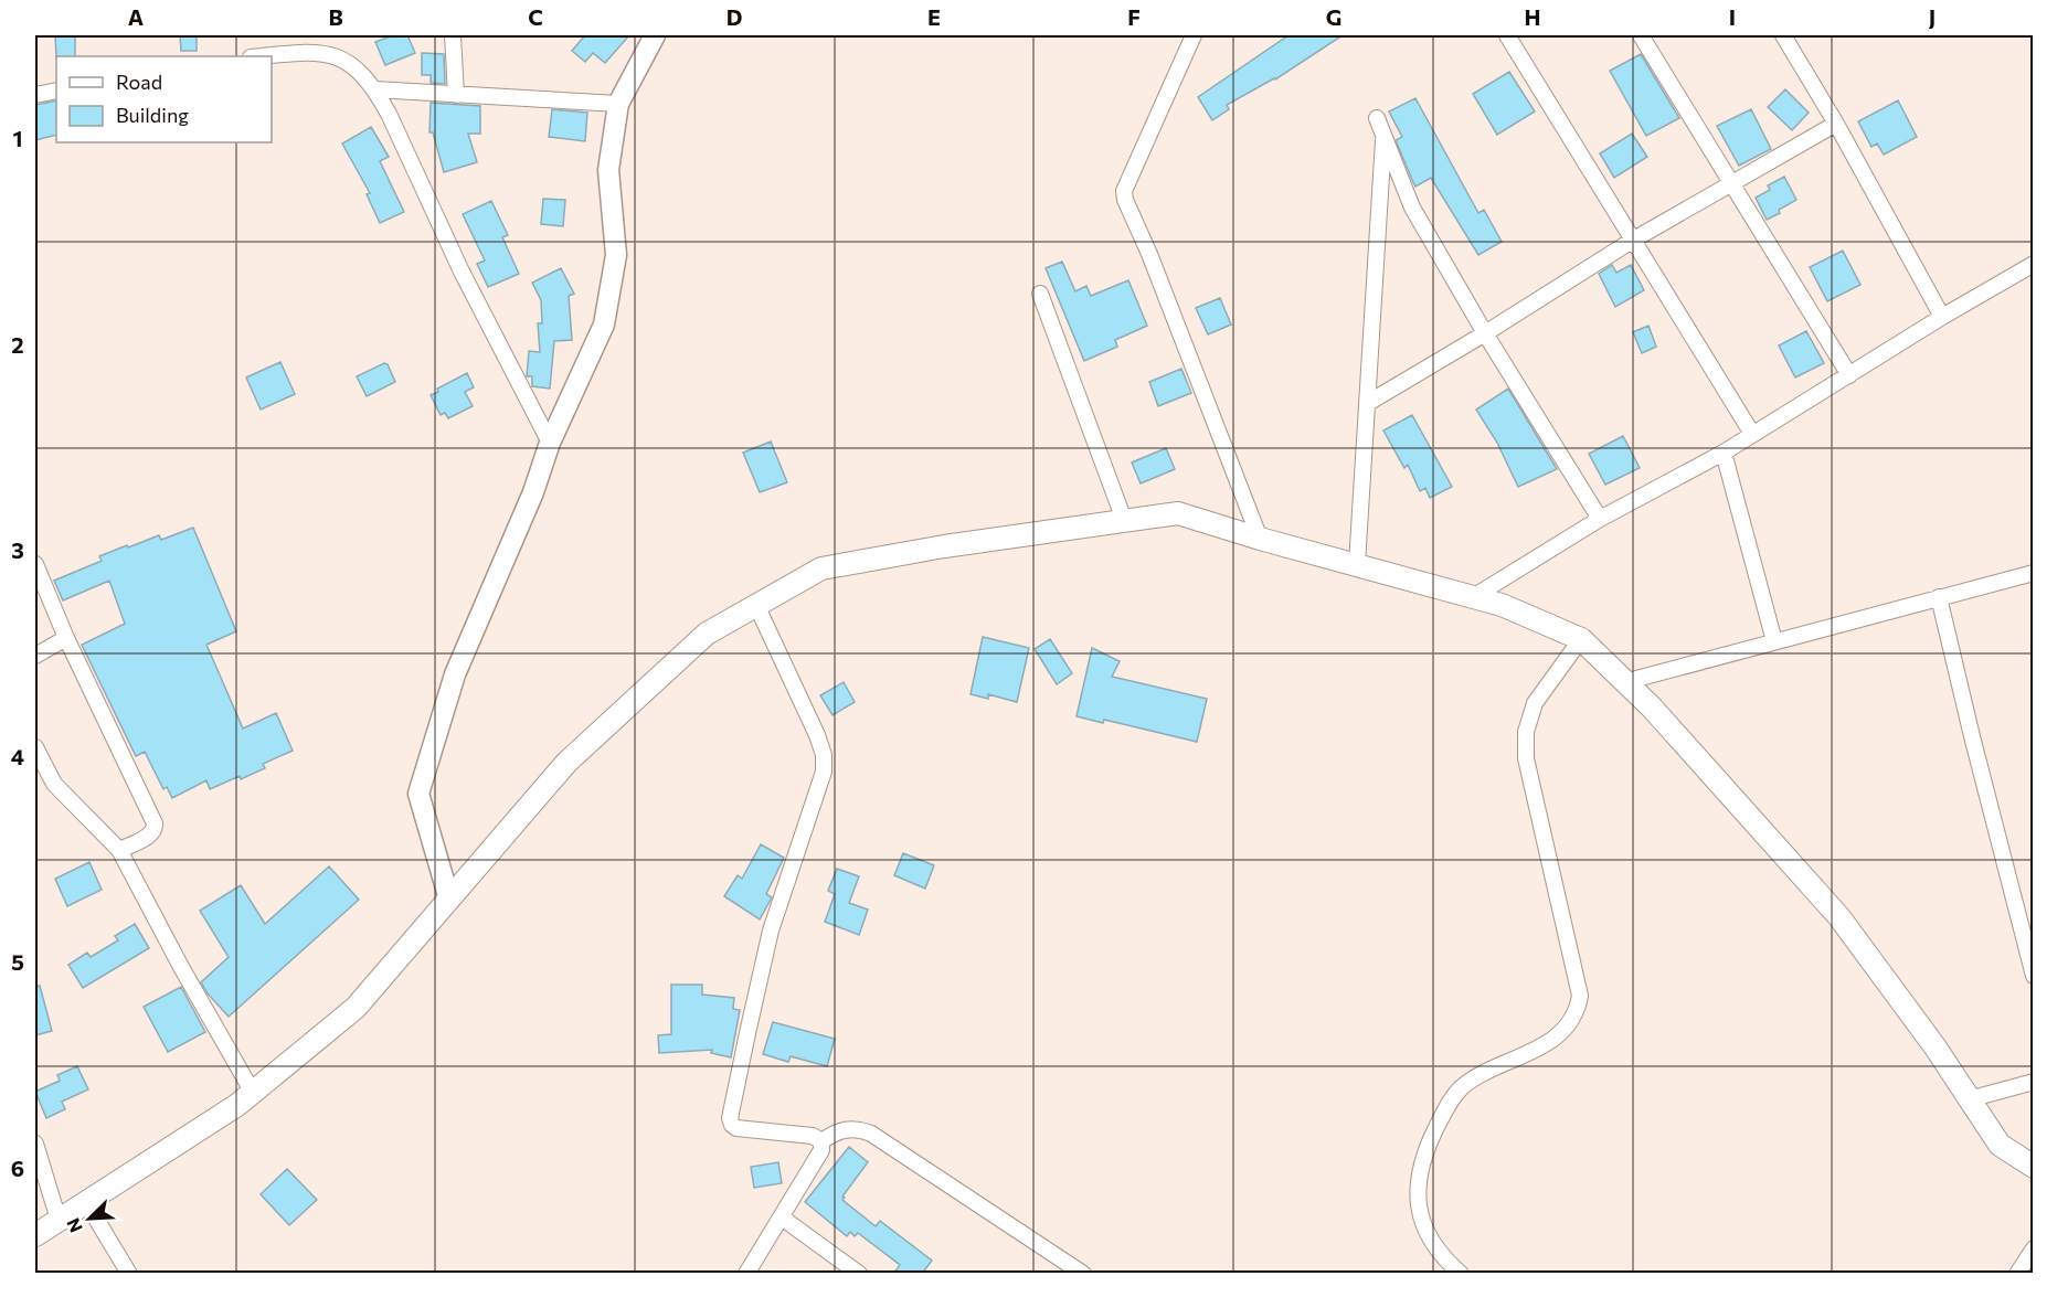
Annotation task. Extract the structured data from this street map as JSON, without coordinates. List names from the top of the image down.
{
  "legend": ["Road", "Building"],
  "north": "bottom left",
  "grid": {
    "columns": [
      "A",
      "B",
      "C",
      "D",
      "E",
      "F",
      "G",
      "H",
      "I",
      "J"
    ],
    "rows": [
      "1",
      "2",
      "3",
      "4",
      "5",
      "6"
    ]
  }
}
